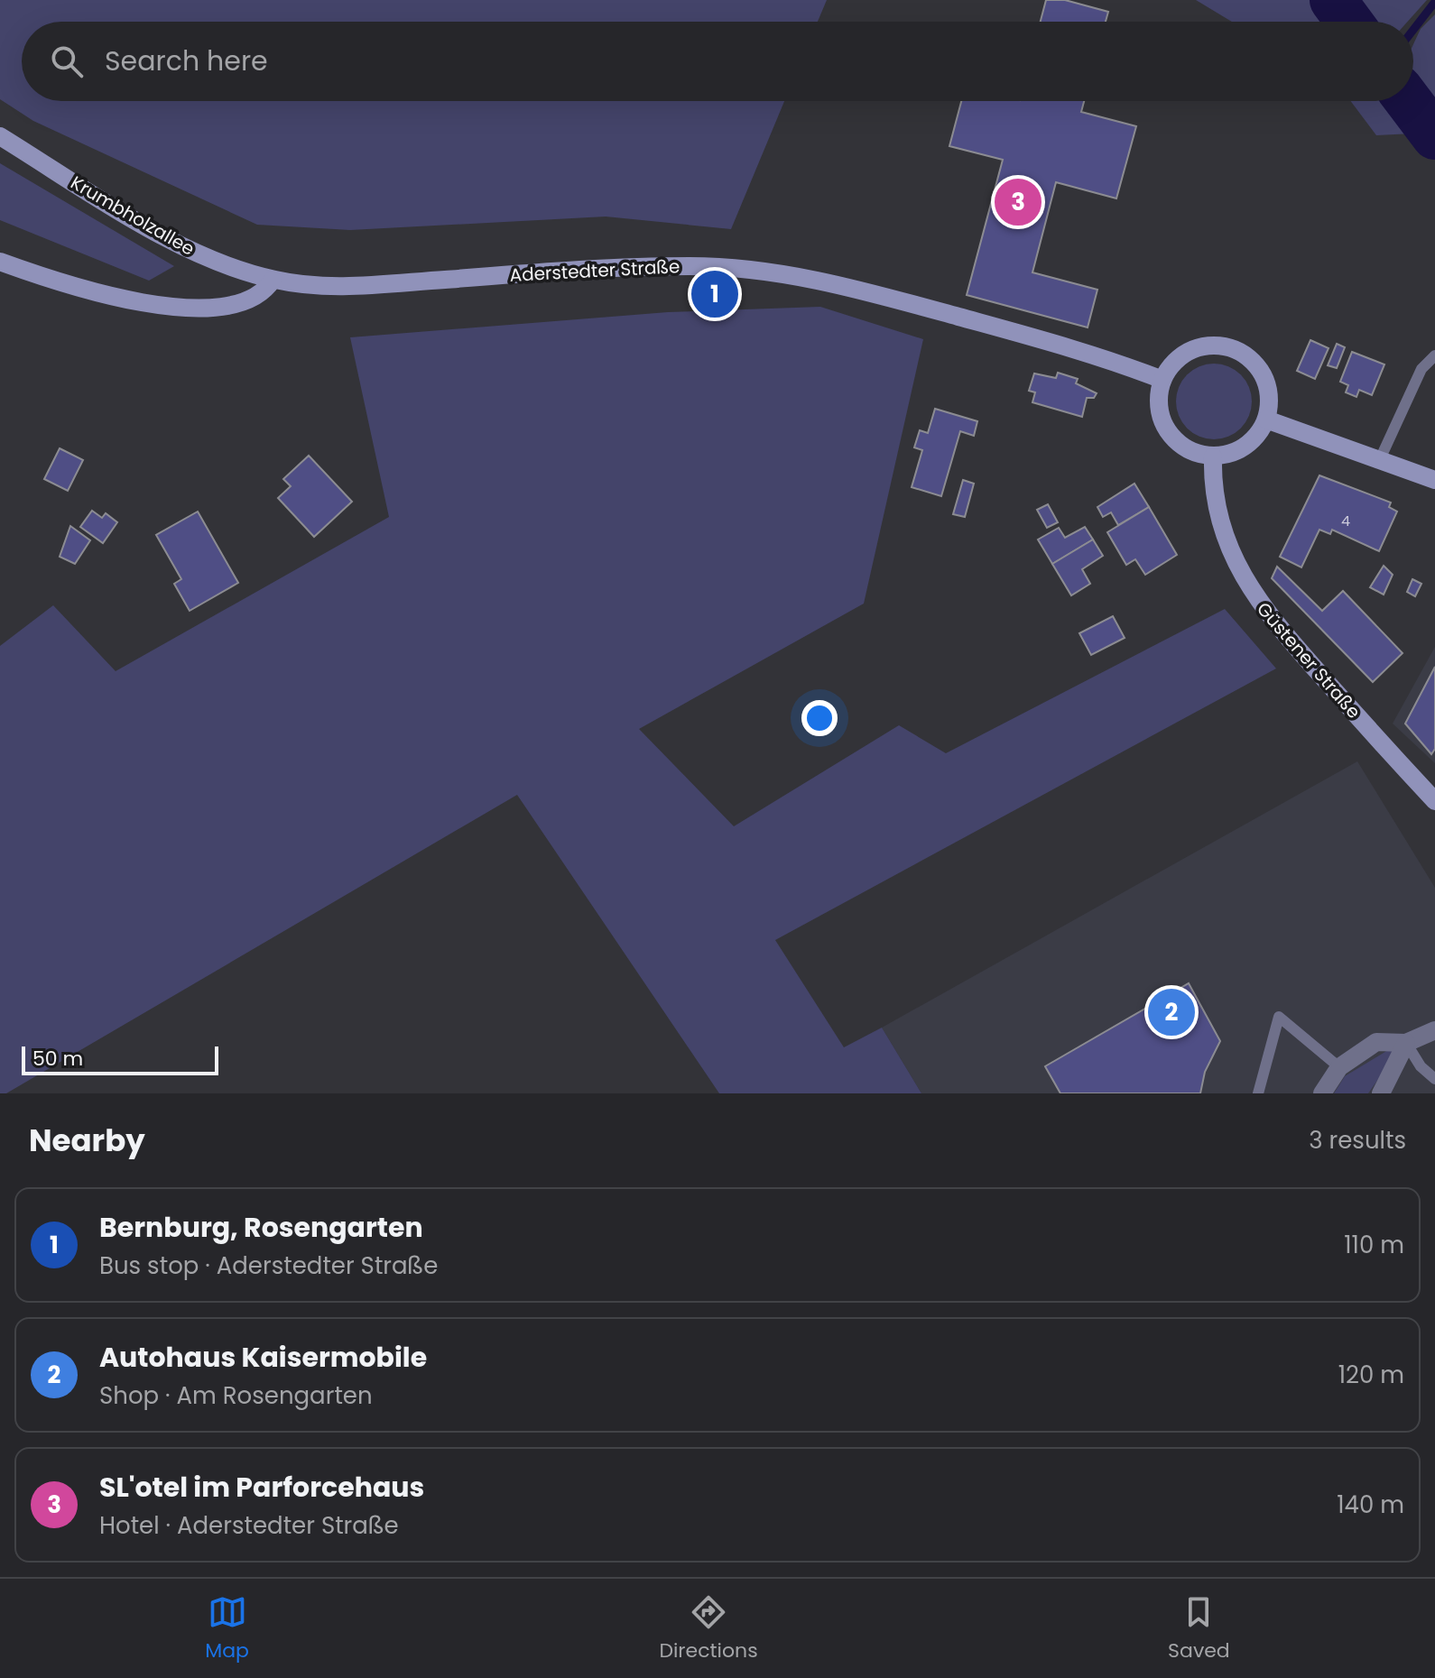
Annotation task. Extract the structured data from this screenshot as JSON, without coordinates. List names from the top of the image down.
{
  "streets": {
    "street": ["Krumbholzallee", "Aderstedter Straße", "Güstener Straße"]
  },
  "crossings": [
    ["Krumbholzallee", "Aderstedter Straße"],
    ["Aderstedter Straße", "Güstener Straße"]
  ],
  "house_numbers": ["4"],
  "scale_bar": "50 m",
  "page": {
    "search": "Search here",
    "pins": ["3", "1", "2"],
    "scale": "50 m",
    "heading": ["Nearby", "3 results"],
    "list": [
      {
        "mark": "1",
        "name": "Bernburg, Rosengarten",
        "note": "Bus stop · Aderstedter Straße",
        "value": "110 m"
      },
      {
        "mark": "2",
        "name": "Autohaus Kaisermobile",
        "note": "Shop · Am Rosengarten",
        "value": "120 m"
      },
      {
        "mark": "3",
        "name": "SL'otel im Parforcehaus",
        "note": "Hotel · Aderstedter Straße",
        "value": "140 m"
      }
    ],
    "nav": ["Map", "Directions", "Saved"]
  }
}
